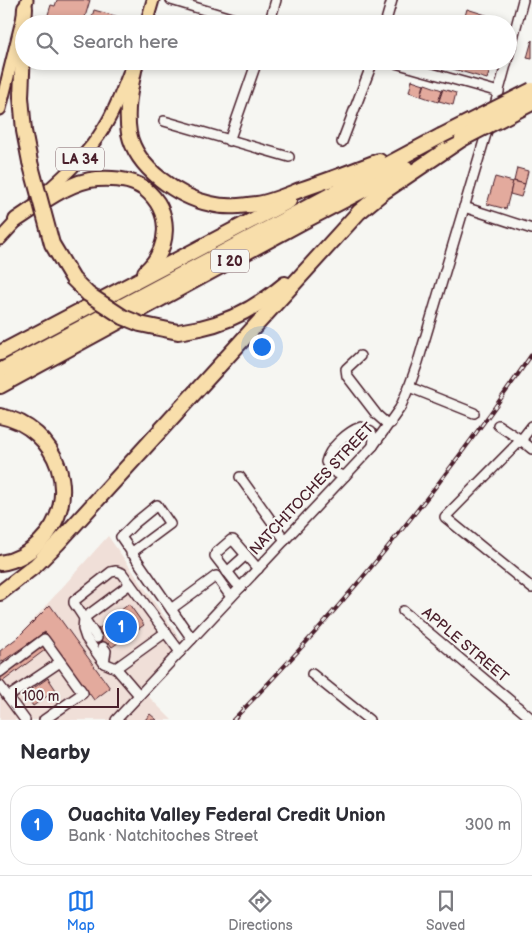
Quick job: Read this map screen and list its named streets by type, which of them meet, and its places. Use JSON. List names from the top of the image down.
{
  "streets": {
    "highway": ["I 20"],
    "main road": ["LA 34"],
    "street": ["NATCHITOCHES STREET", "APPLE STREET"]
  },
  "scale_bar": "100 m",
  "page": {
    "search": "Search here",
    "pins": "1",
    "scale": "100 m",
    "heading": "Nearby",
    "list": [
      {
        "mark": "1",
        "name": "Ouachita Valley Federal Credit Union",
        "note": "Bank · Natchitoches Street",
        "value": "300 m"
      }
    ],
    "nav": ["Map", "Directions", "Saved"]
  }
}
